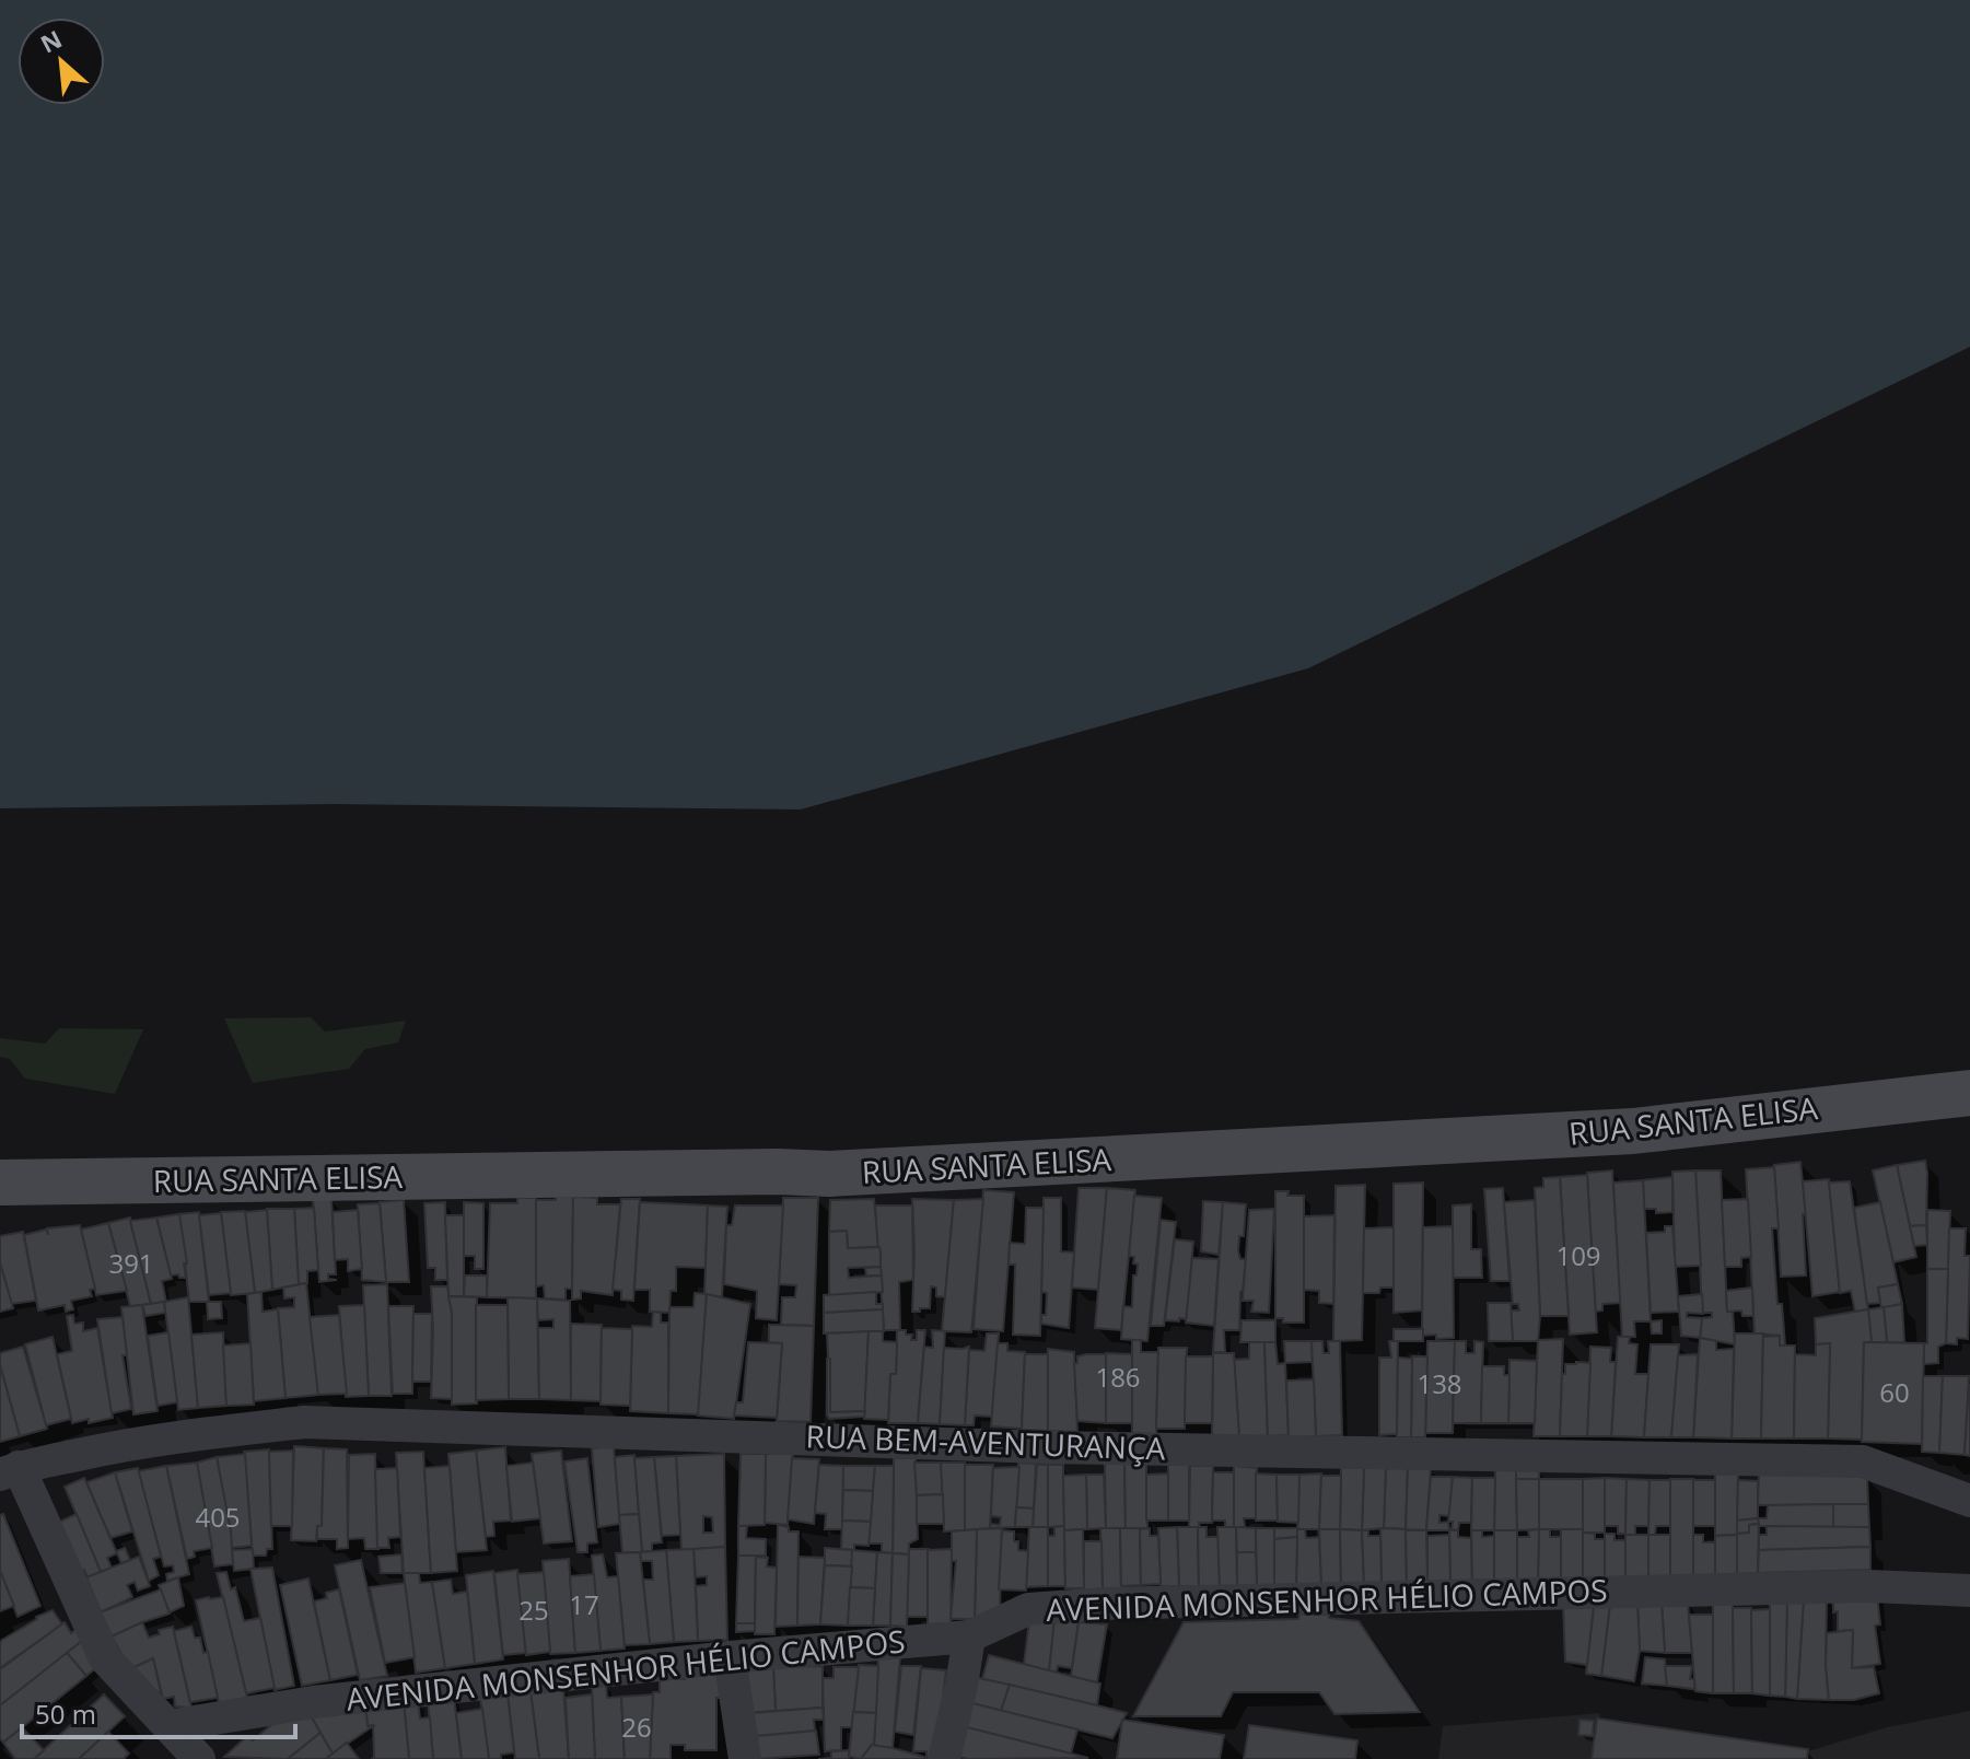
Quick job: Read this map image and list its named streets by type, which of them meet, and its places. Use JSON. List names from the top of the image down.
{
  "streets": {
    "main road": ["RUA SANTA ELISA"],
    "street": ["RUA BEM-AVENTURANÇA", "AVENIDA MONSENHOR HÉLIO CAMPOS"]
  },
  "house_numbers": [
    "109",
    "391",
    "186",
    "138",
    "60",
    "405",
    "17",
    "25",
    "26"
  ],
  "scale_bar": "50 m",
  "north": "top left"
}
